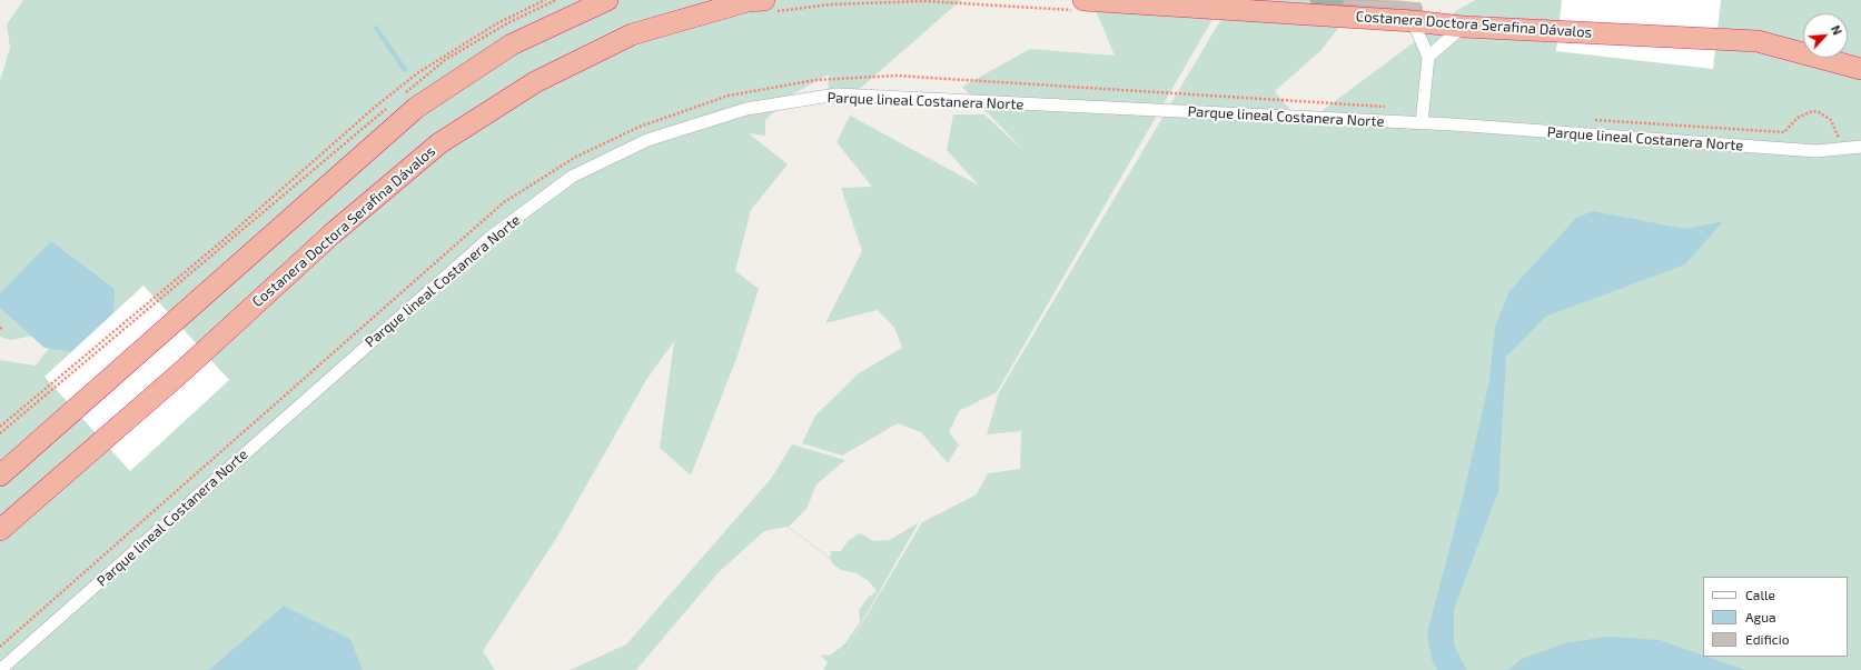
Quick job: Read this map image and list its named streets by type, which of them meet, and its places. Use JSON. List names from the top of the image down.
{
  "streets": {
    "highway": ["Costanera Doctora Serafina Dávalos"],
    "street": ["Parque lineal Costanera Norte"]
  },
  "legend": ["Calle", "Agua", "Edificio"],
  "north": "top right"
}
